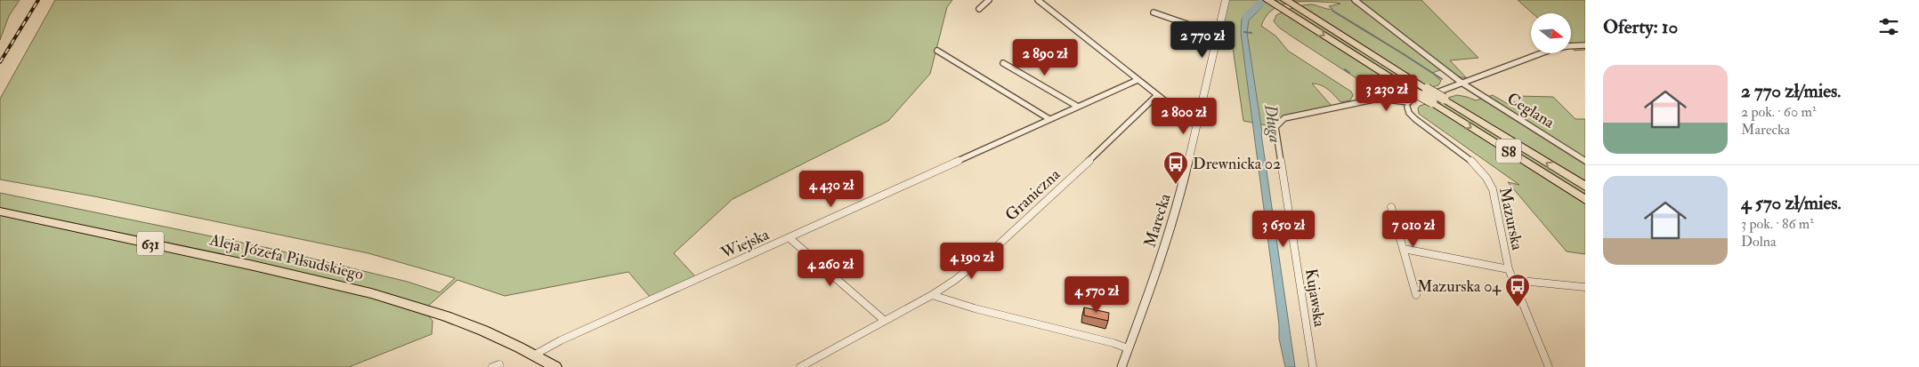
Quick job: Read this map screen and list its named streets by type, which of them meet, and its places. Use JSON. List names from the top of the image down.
{
  "streets": {
    "highway": ["S8"],
    "main road": ["631", "Aleja Józefa Piłsudskiego"],
    "street": [
      "Ceglana",
      "Graniczna",
      "Mazurska",
      "Marecka",
      "Wiejska",
      "Kujawska"
    ]
  },
  "crossings": [
    ["Mazurska", "Kujawska"],
    ["Wiejska", "Aleja Józefa Piłsudskiego"]
  ],
  "water": ["Długa"],
  "places": {
    "bus stop": ["Drewnicka 02", "Mazurska 04"]
  },
  "north": "right",
  "page": {
    "heading": "Oferty: 10",
    "price": [
      "2 770 zł",
      "2 890 zł",
      "3 230 zł",
      "2 800 zł",
      "4 430 zł",
      "3 650 zł",
      "7 010 zł",
      "4 190 zł",
      "4 260 zł",
      "4 570 zł"
    ],
    "list": [
      {
        "name": "2 770 zł/mies.",
        "note": "2 pok. · 60 m² · Marecka"
      },
      {
        "name": "4 570 zł/mies.",
        "note": "3 pok. · 86 m² · Dolna"
      }
    ]
  }
}
